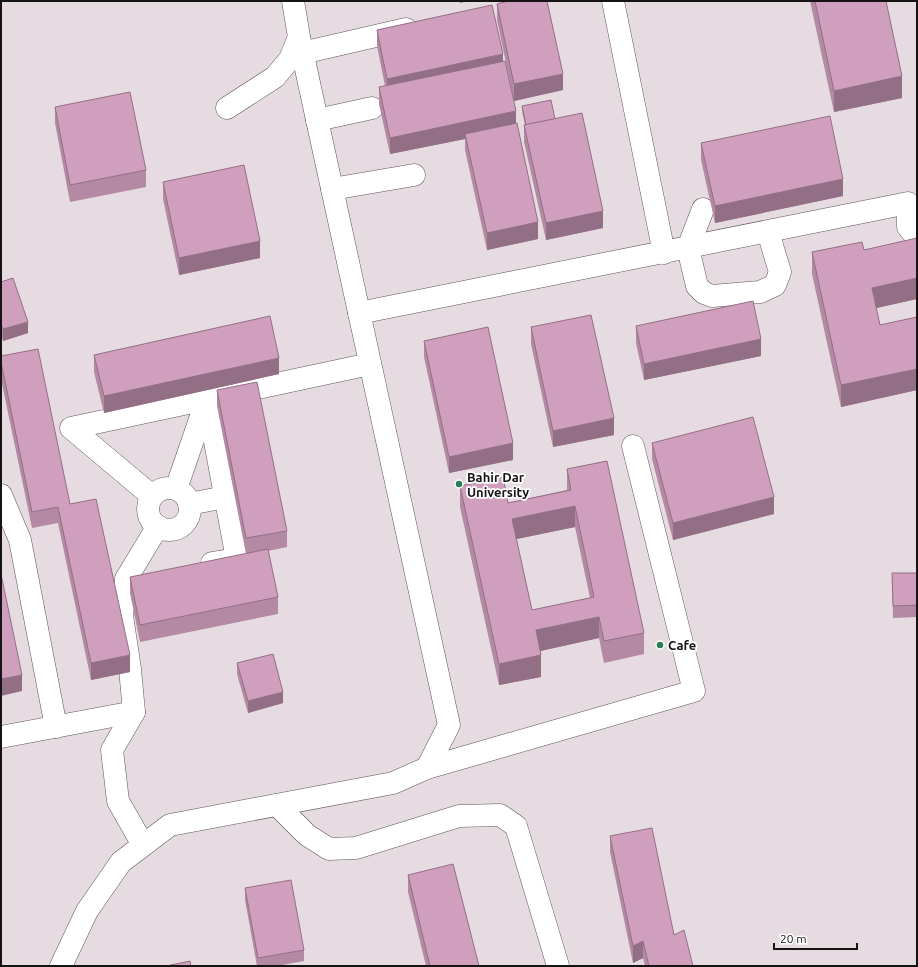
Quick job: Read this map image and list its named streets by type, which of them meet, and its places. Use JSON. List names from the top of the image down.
{
  "places": ["Bahir Dar University", "Cafe"],
  "scale_bar": "20 m"
}
